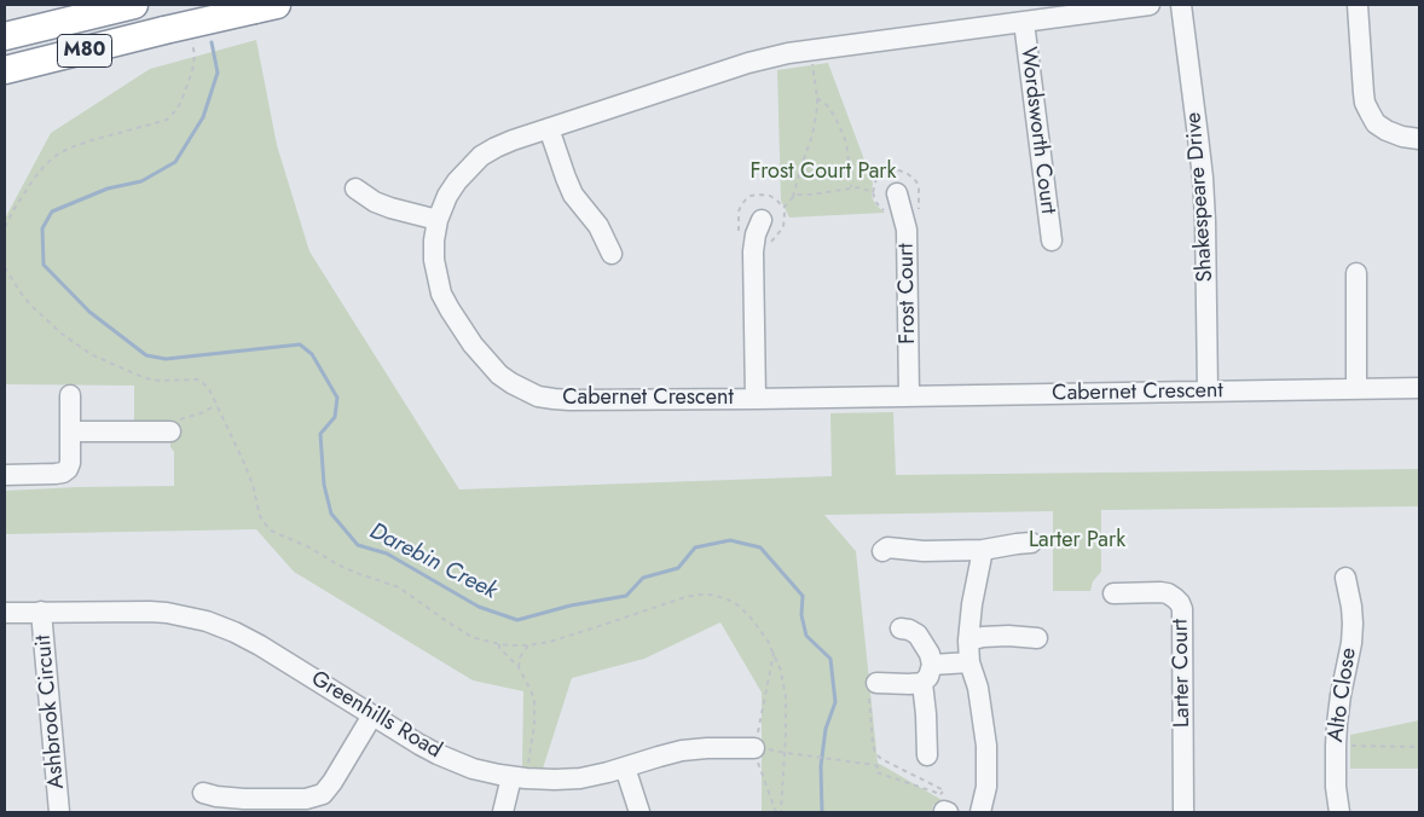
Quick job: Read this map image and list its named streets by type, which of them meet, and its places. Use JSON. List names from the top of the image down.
{
  "streets": {
    "highway": ["M80"],
    "street": [
      "Wordsworth Court",
      "Shakespeare Drive",
      "Frost Court",
      "Cabernet Crescent",
      "Larter Court",
      "Alto Close",
      "Ashbrook Circuit",
      "Greenhills Road"
    ]
  },
  "crossings": [
    ["Wordsworth Court", "Cabernet Crescent"],
    ["Shakespeare Drive", "Cabernet Crescent"],
    ["Frost Court", "Cabernet Crescent"],
    ["Ashbrook Circuit", "Greenhills Road"]
  ],
  "water": ["Darebin Creek"],
  "parks": ["Frost Court Park", "Larter Park"]
}
